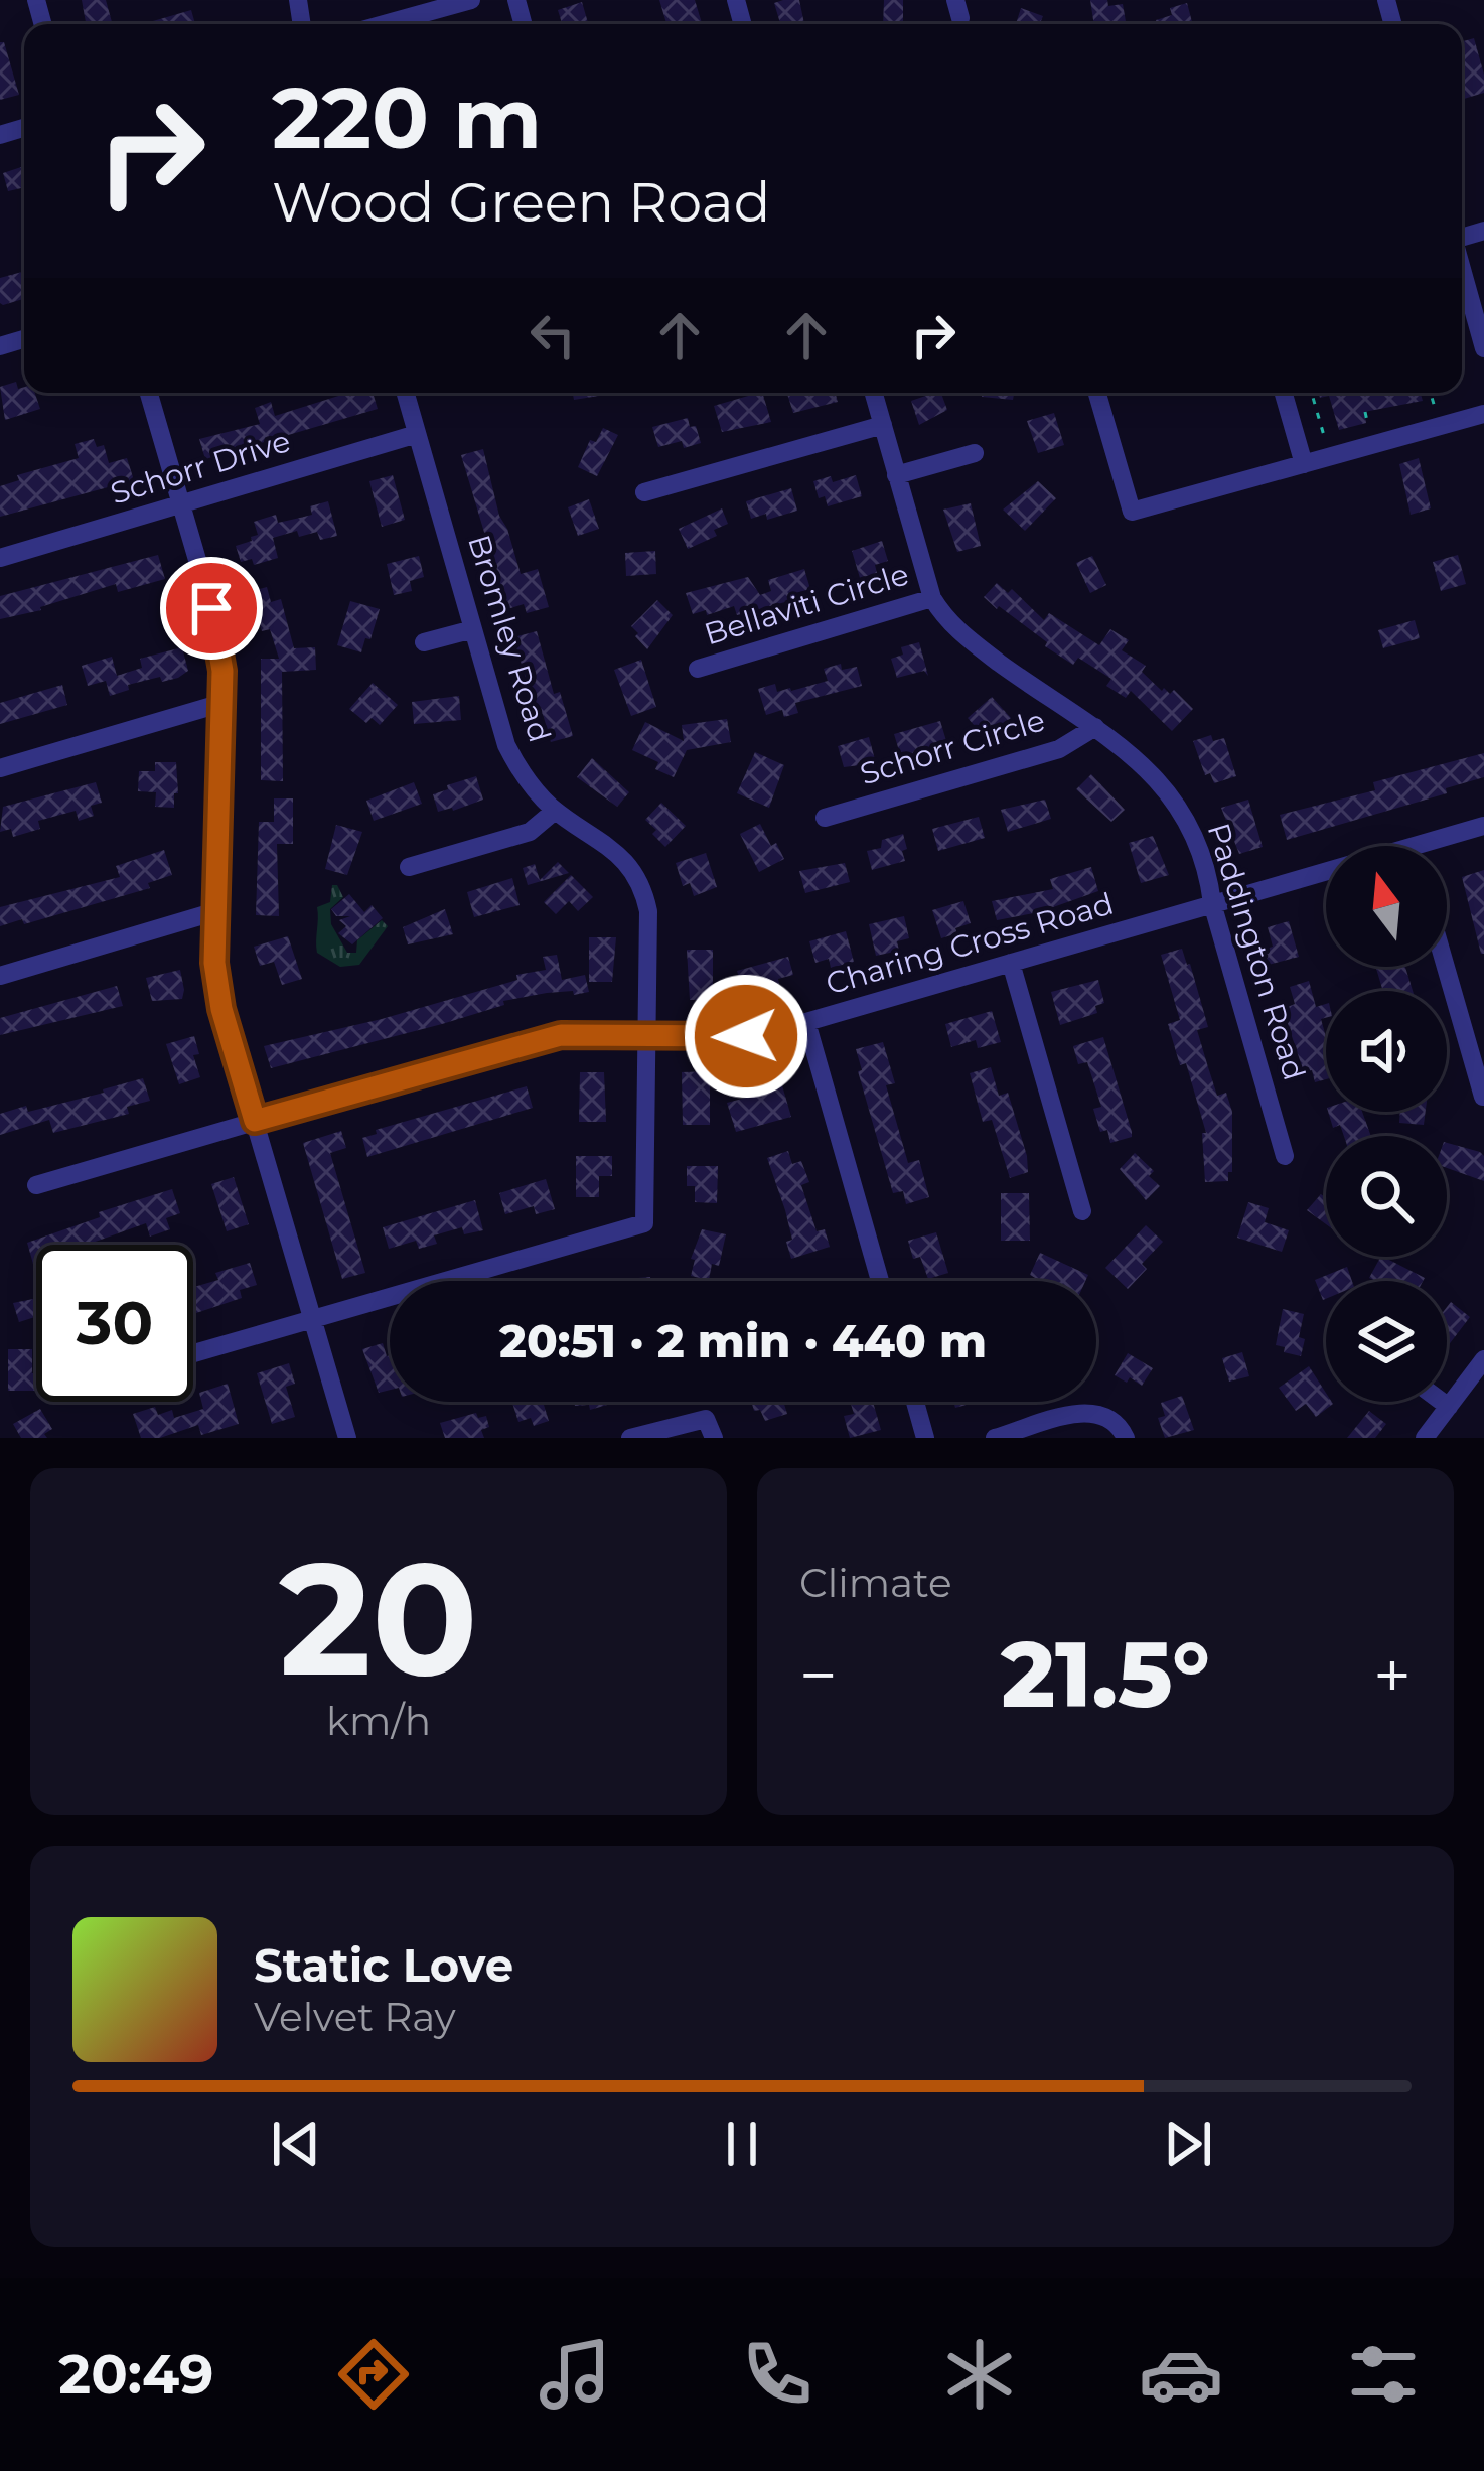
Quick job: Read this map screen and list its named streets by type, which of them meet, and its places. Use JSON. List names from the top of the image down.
{
  "streets": {
    "street": [
      "Schorr Drive",
      "Bellaviti Circle",
      "Bromley Road",
      "Schorr Circle",
      "Charing Cross Road",
      "Paddington Road"
    ]
  },
  "crossings": [
    ["Schorr Drive", "Bromley Road"],
    ["Bellaviti Circle", "Paddington Road"],
    ["Bromley Road", "Charing Cross Road"],
    ["Schorr Circle", "Paddington Road"],
    ["Charing Cross Road", "Paddington Road"]
  ],
  "north": "top",
  "page": {
    "turn": ["220 m", "Wood Green Road"],
    "limit": "30",
    "trip": "20:51 · 2 min · 440 m",
    "tile": [
      ["20", "km/h"],
      "Climate"
    ],
    "heat": ["−", "21.5°", "+"],
    "song": ["Static Love", "Velvet Ray"],
    "tabs": "20:49"
  }
}
